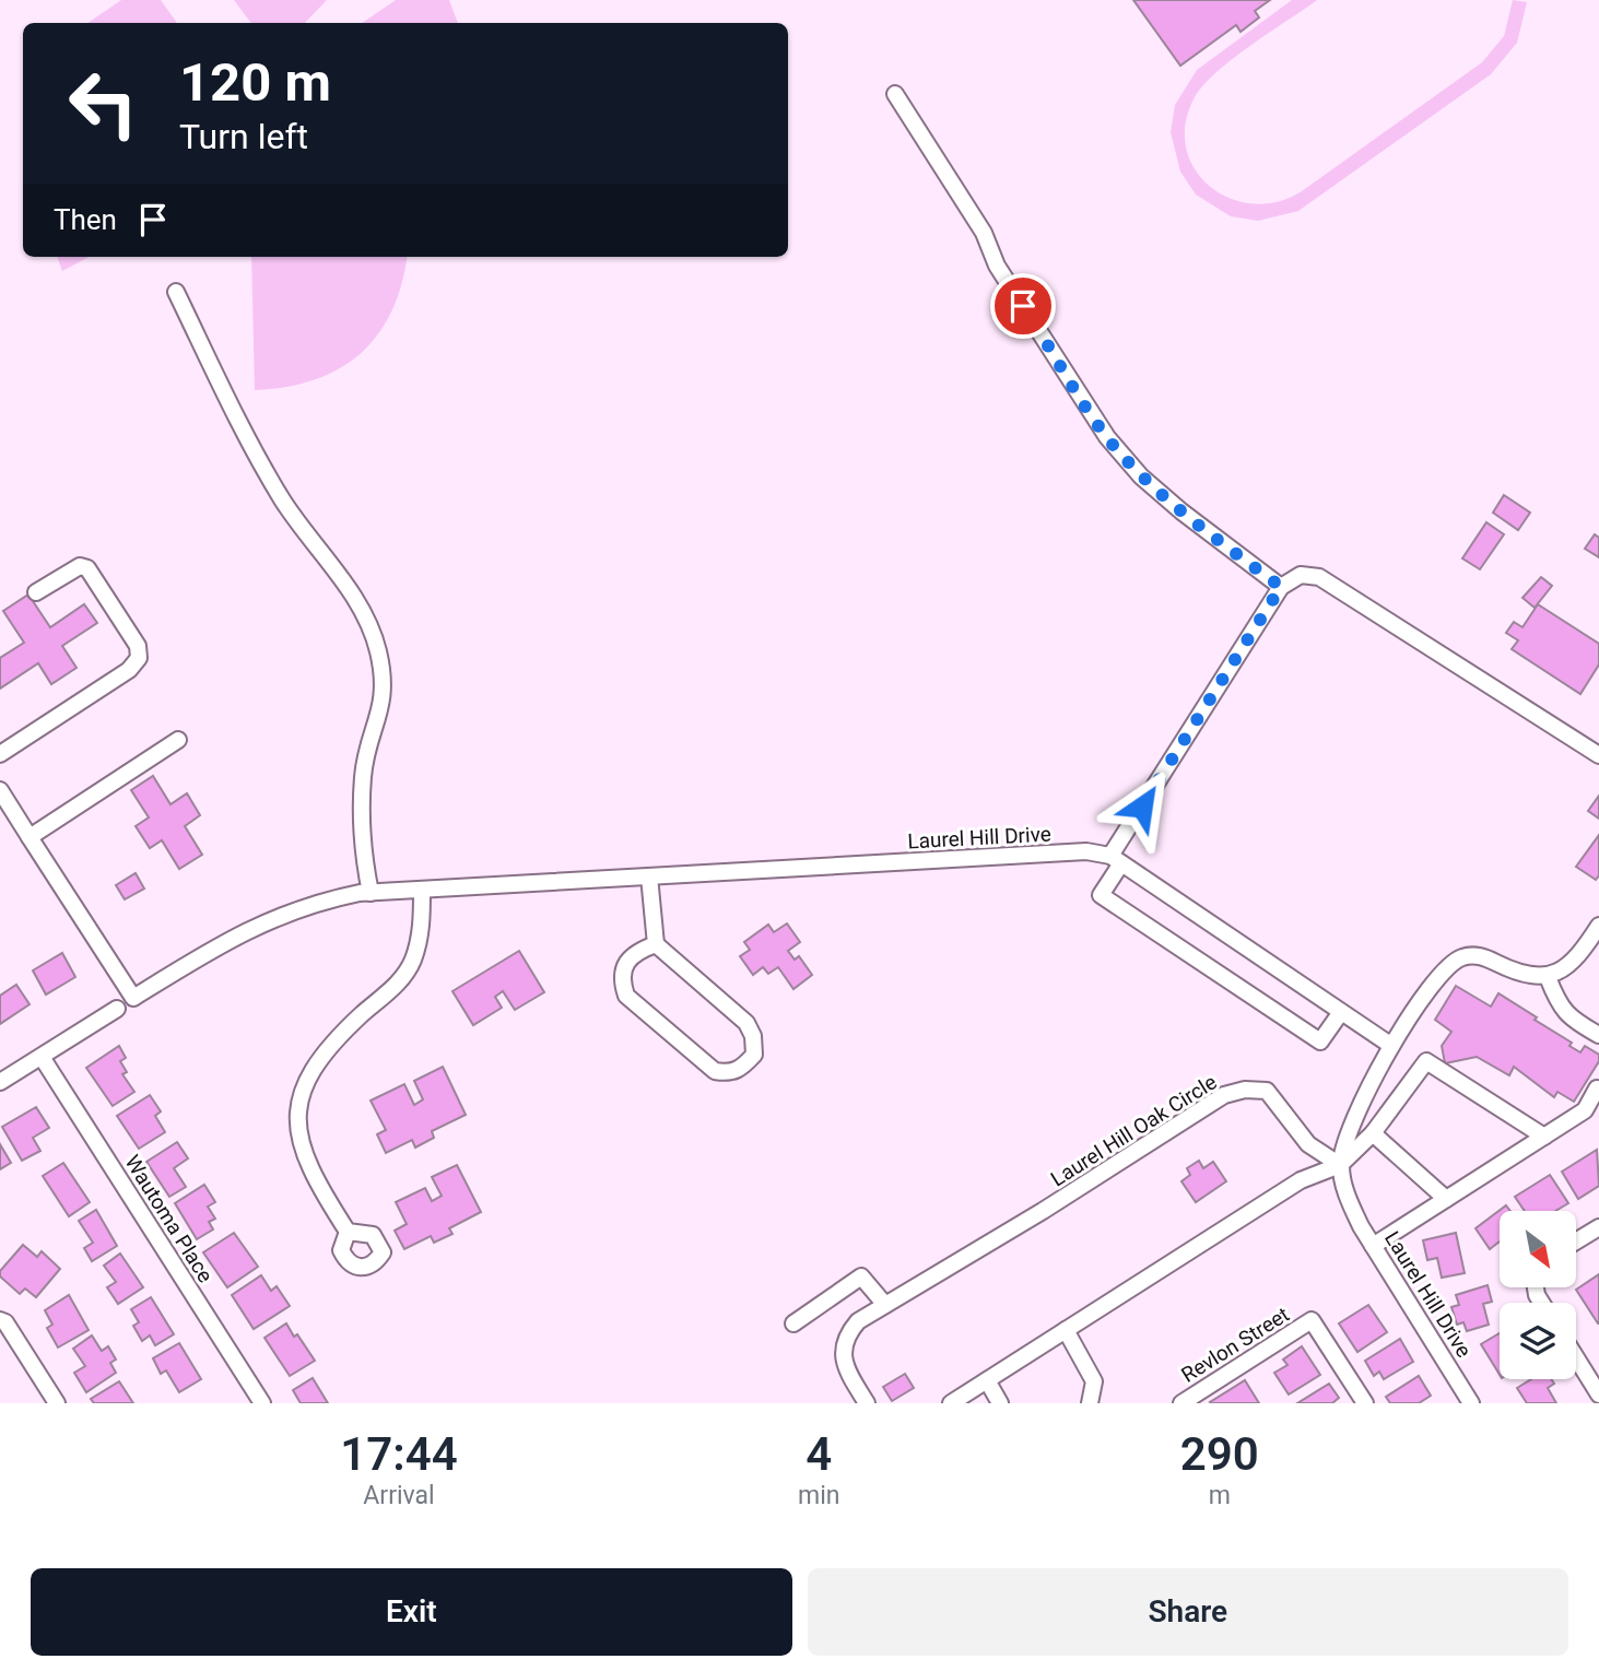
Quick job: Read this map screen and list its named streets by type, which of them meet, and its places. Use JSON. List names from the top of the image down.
{
  "streets": {
    "street": [
      "Laurel Hill Drive",
      "Laurel Hill Oak Circle",
      "Wautoma Place",
      "Revlon Street"
    ]
  },
  "crossings": [
    ["Laurel Hill Drive", "Laurel Hill Oak Circle"]
  ],
  "north": "bottom right",
  "page": {
    "turn": ["120 m", "Turn left"],
    "then": "Then",
    "eta": [
      "17:44",
      "Arrival",
      "4",
      "min",
      "290",
      "m"
    ],
    "buttons": ["Exit", "Share"]
  }
}
